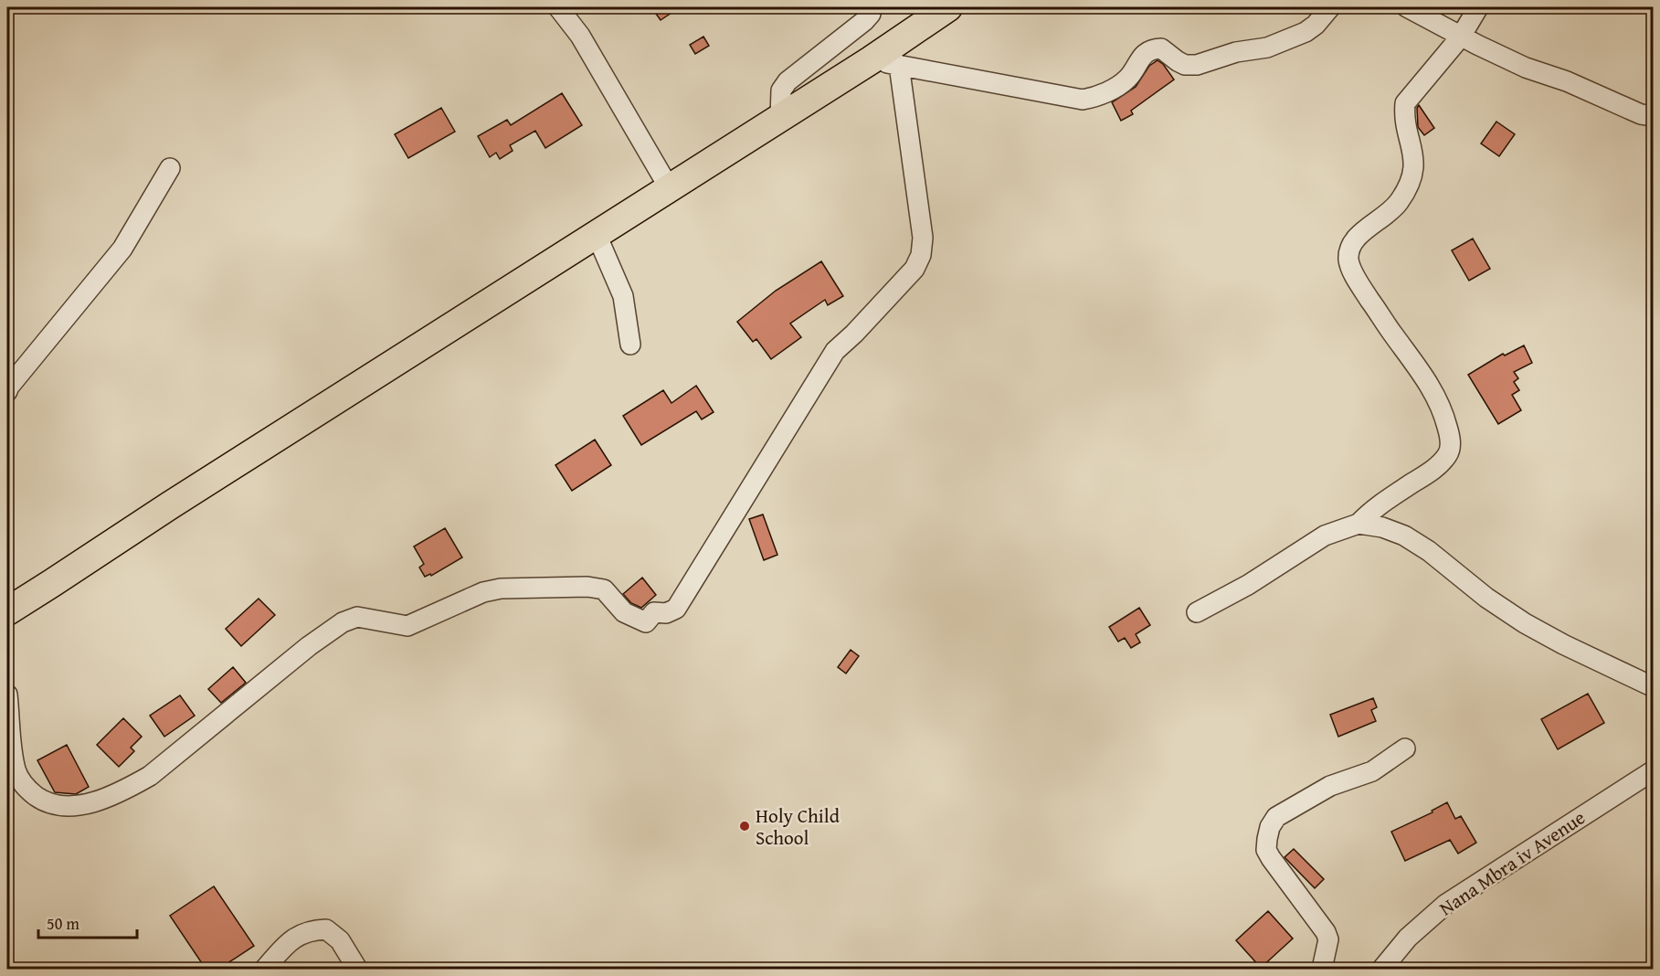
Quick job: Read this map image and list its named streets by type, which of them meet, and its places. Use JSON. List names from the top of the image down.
{
  "streets": {
    "street": ["Nana Mbra ⅳ Avenue"]
  },
  "places": ["Holy Child School"],
  "scale_bar": "50 m"
}
